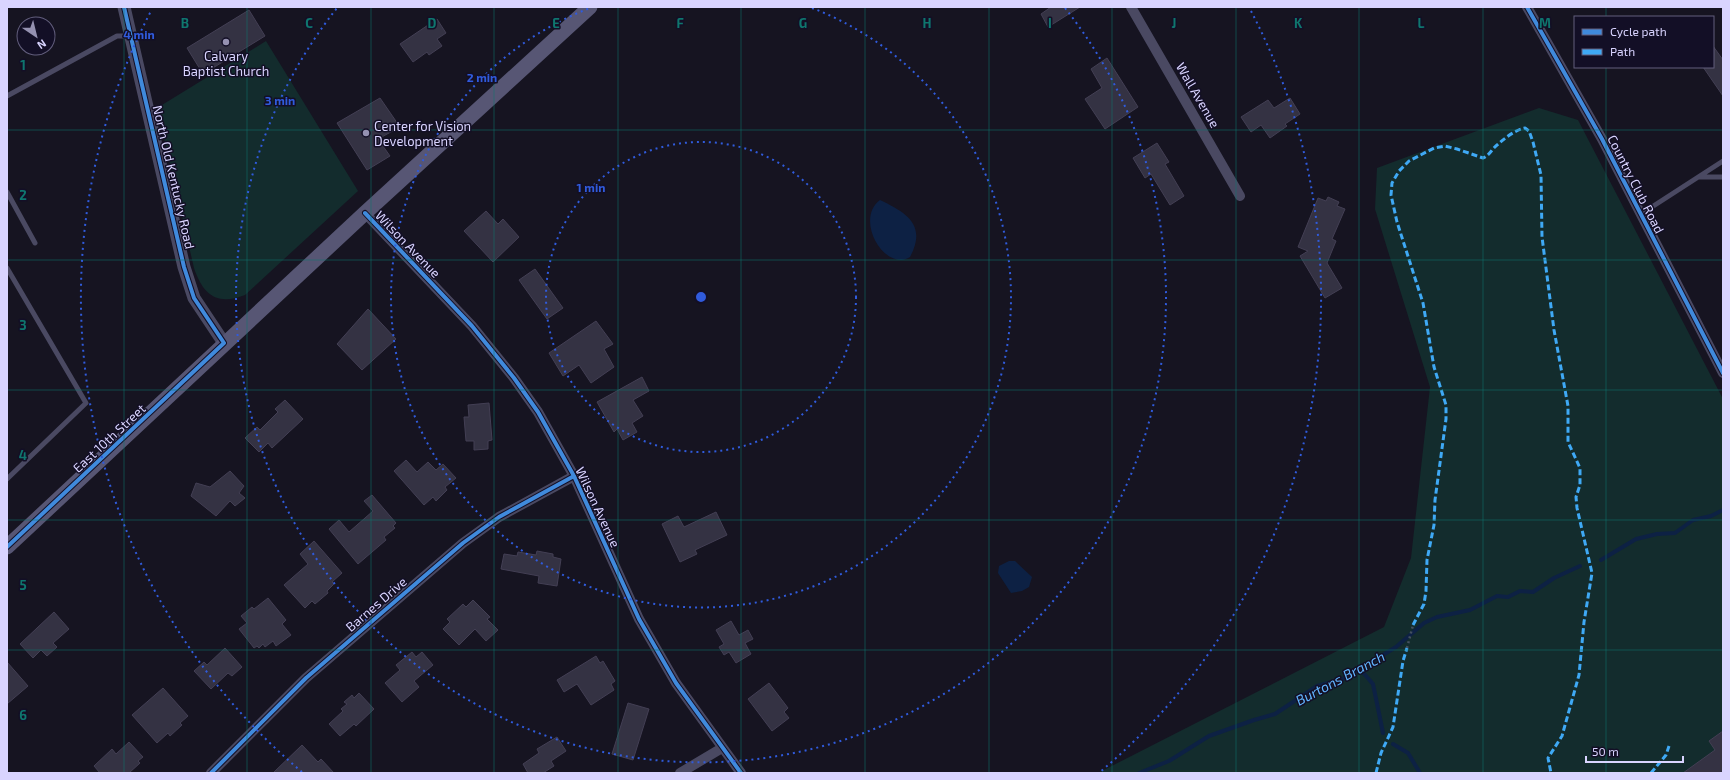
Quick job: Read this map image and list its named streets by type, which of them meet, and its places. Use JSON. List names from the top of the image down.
{
  "streets": {
    "main road": ["East 10th Street"],
    "street": [
      "Wall Avenue",
      "North Old Kentucky Road",
      "Country Club Road",
      "Wilson Avenue",
      "Barnes Drive"
    ]
  },
  "crossings": [
    ["North Old Kentucky Road", "East 10th Street"],
    ["Wilson Avenue", "East 10th Street"],
    ["Wilson Avenue", "Barnes Drive"]
  ],
  "water": ["Burtons Branch"],
  "places": ["Calvary Baptist Church", "Center for Vision Development"],
  "legend": ["Cycle path", "Path"],
  "scale_bar": "50 m",
  "north": "bottom right",
  "grid": {
    "columns": [
      "B",
      "C",
      "D",
      "E",
      "F",
      "G",
      "H",
      "I",
      "J",
      "K",
      "L",
      "M"
    ],
    "rows": [
      "1",
      "2",
      "3",
      "4",
      "5",
      "6"
    ]
  },
  "rings": [
    "4 min",
    "2 min",
    "3 min",
    "1 min"
  ]
}
